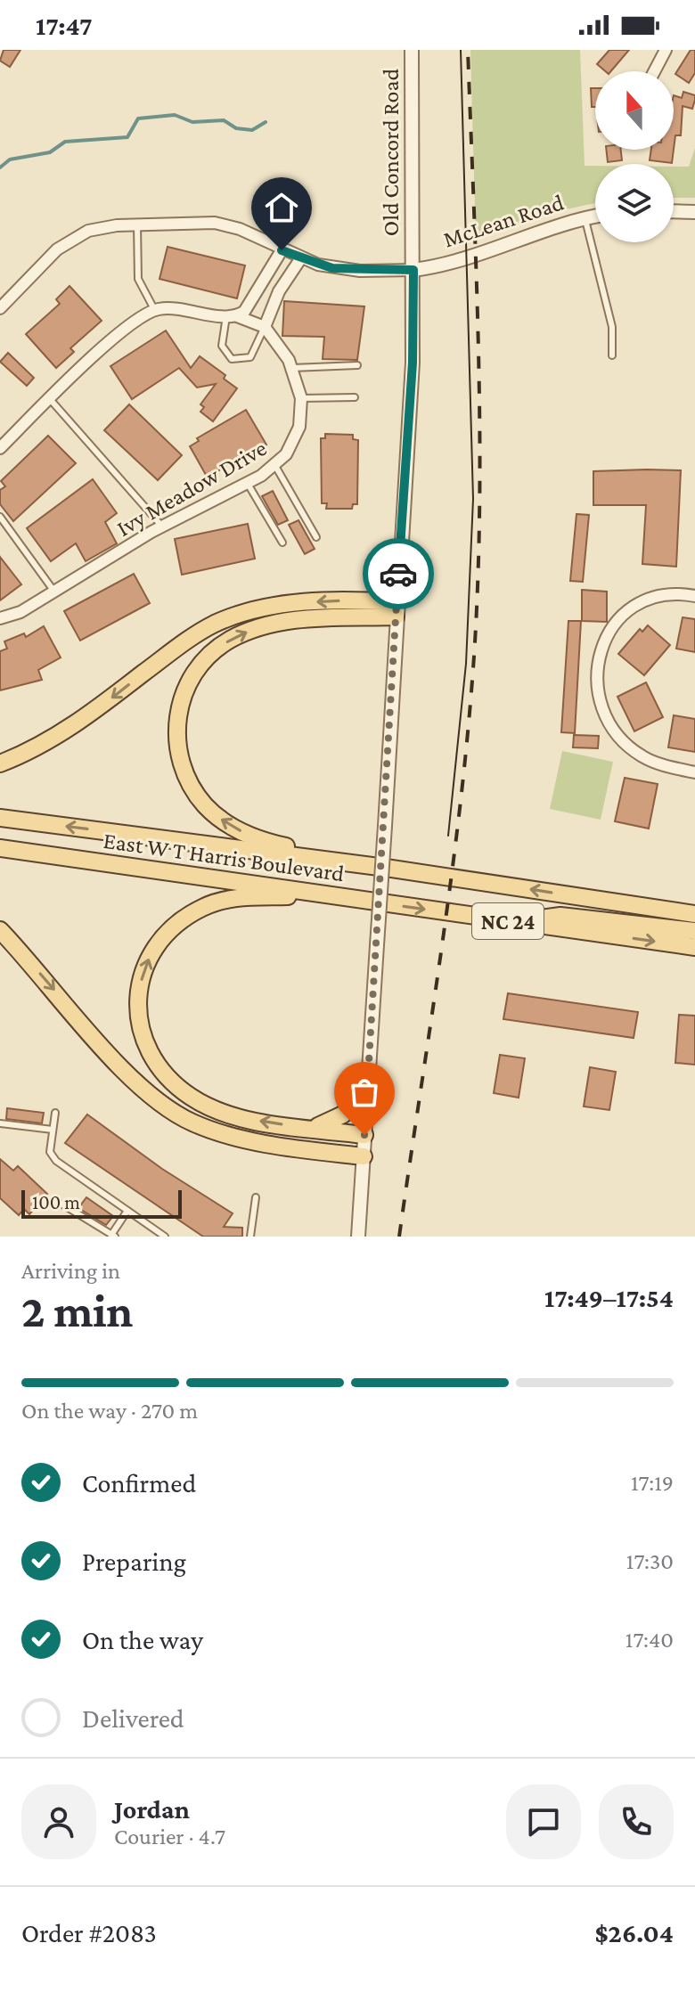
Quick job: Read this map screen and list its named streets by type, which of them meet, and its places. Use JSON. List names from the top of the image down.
{
  "streets": {
    "main road": ["East W T Harris Boulevard", "NC 24"],
    "street": ["Old Concord Road", "McLean Road", "Ivy Meadow Drive"]
  },
  "crossings": [
    ["Old Concord Road", "McLean Road"]
  ],
  "scale_bar": "100 m",
  "north": "top",
  "page": {
    "status": "17:47",
    "scale": "100 m",
    "heading": ["2 min", "Arriving in", "17:49–17:54"],
    "panel": [
      "Jordan",
      "Courier · 4.7",
      "Order #2083",
      "$26.04"
    ],
    "bar": "On the way · 270 m",
    "list": [
      ["Confirmed", "17:19"],
      ["Preparing", "17:30"],
      ["On the way", "17:40"],
      "Delivered"
    ]
  }
}
